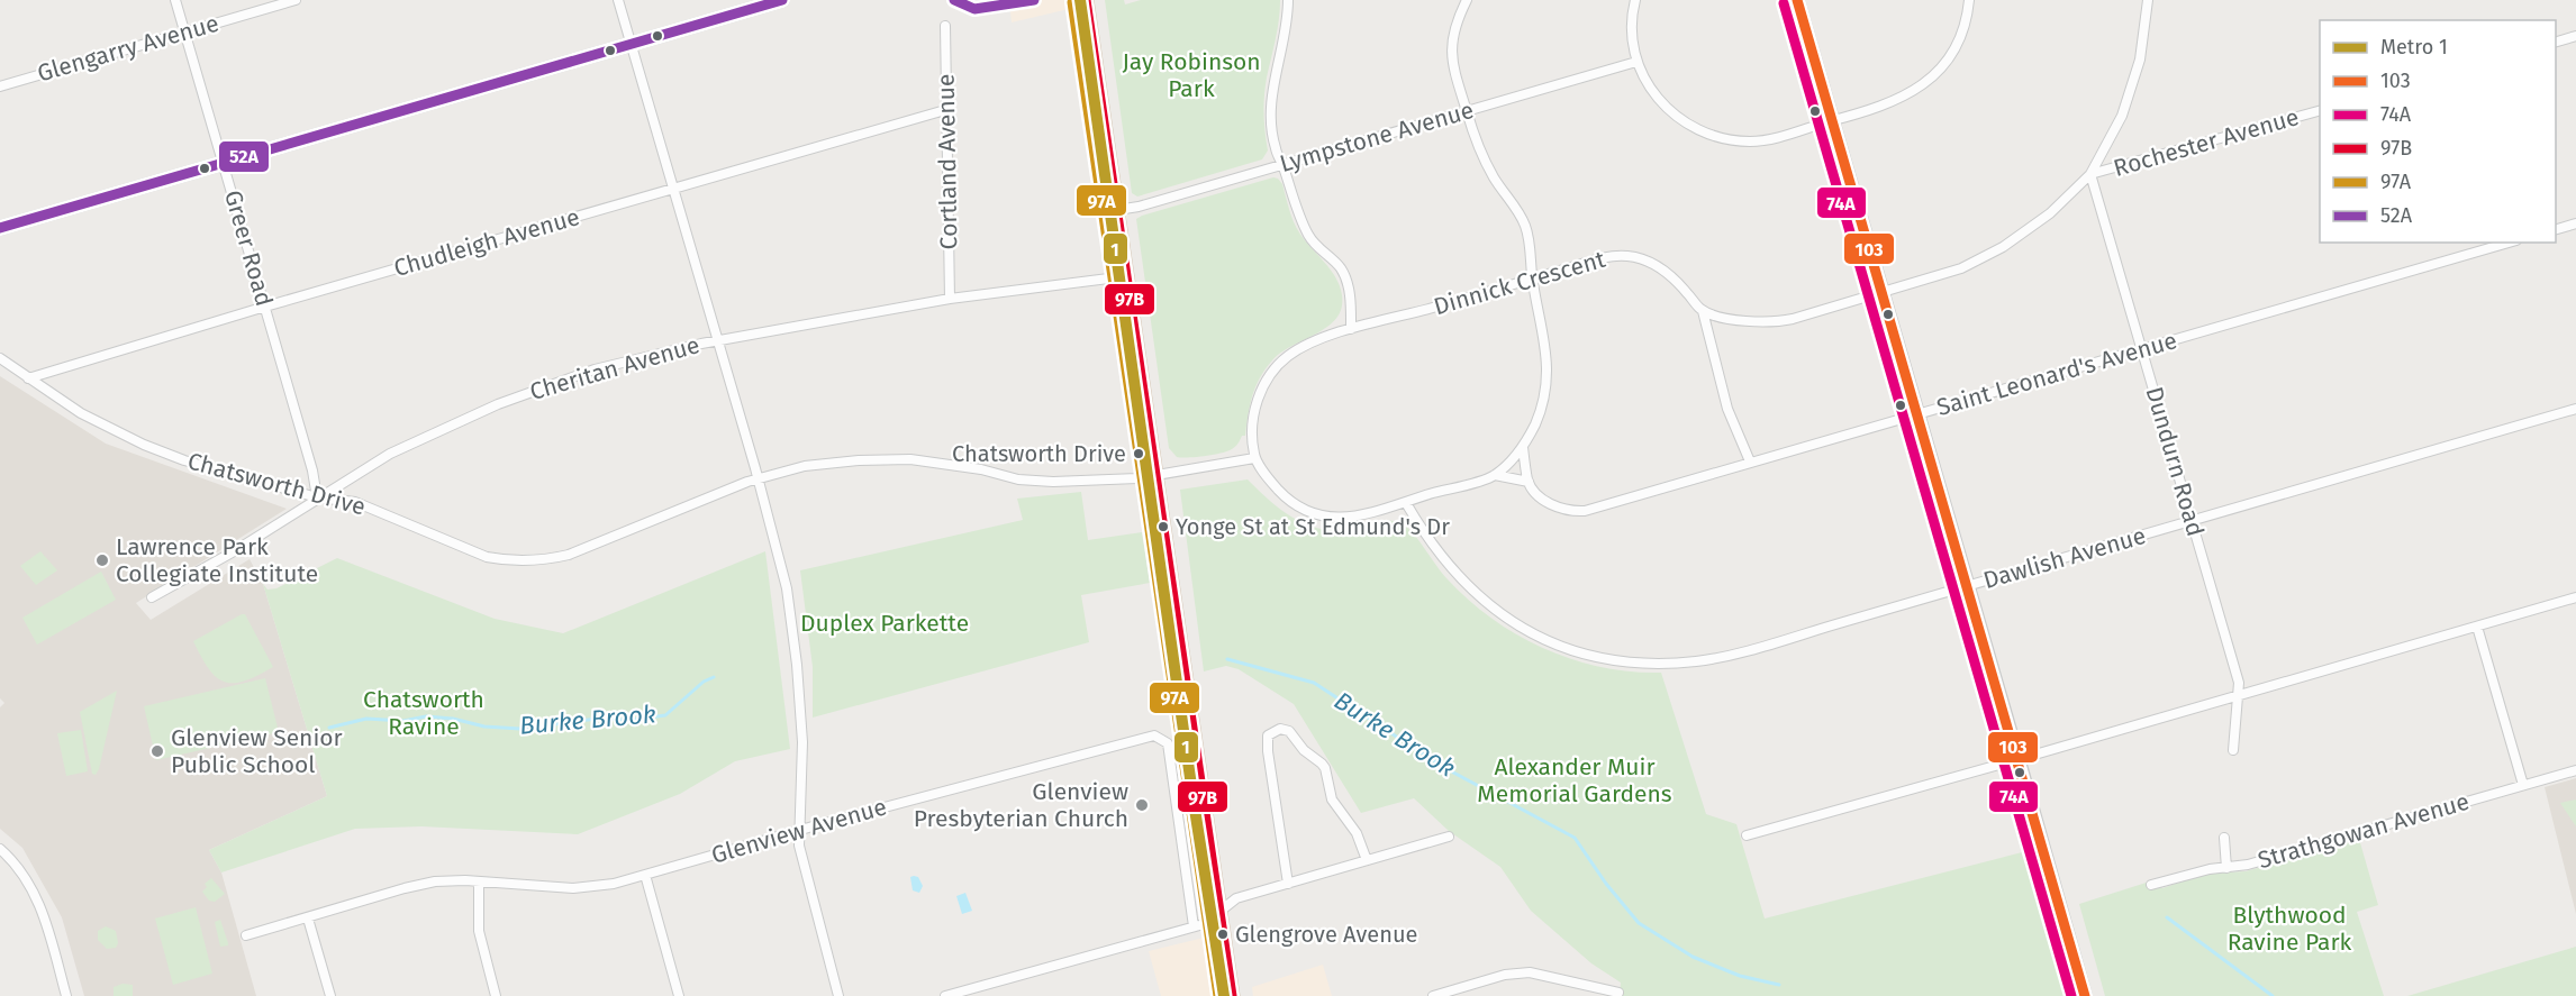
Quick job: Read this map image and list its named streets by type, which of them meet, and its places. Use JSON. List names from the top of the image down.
{
  "streets": {
    "street": [
      "Glengarry Avenue",
      "Lympstone Avenue",
      "Rochester Avenue",
      "Cortland Avenue",
      "Chudleigh Avenue",
      "Greer Road",
      "Dinnick Crescent",
      "Cheritan Avenue",
      "Saint Leonard's Avenue",
      "Dundurn Road",
      "Chatsworth Drive",
      "Dawlish Avenue",
      "Glenview Avenue",
      "Strathgowan Avenue"
    ]
  },
  "crossings": [
    ["Glengarry Avenue", "Greer Road"],
    ["Rochester Avenue", "Dundurn Road"],
    ["Cortland Avenue", "Chudleigh Avenue"],
    ["Cortland Avenue", "Cheritan Avenue"],
    ["Chudleigh Avenue", "Greer Road"],
    ["Chudleigh Avenue", "Chatsworth Drive"],
    ["Greer Road", "Cheritan Avenue"],
    ["Greer Road", "Chatsworth Drive"],
    ["Dinnick Crescent", "Chatsworth Drive"],
    ["Cheritan Avenue", "Chatsworth Drive"],
    ["Saint Leonard's Avenue", "Dundurn Road"],
    ["Dundurn Road", "Dawlish Avenue"]
  ],
  "water": ["Burke Brook"],
  "parks": [
    "Jay Robinson Park",
    "Duplex Parkette",
    "Chatsworth Ravine",
    "Alexander Muir Memorial Gardens",
    "Blythwood Ravine Park"
  ],
  "places": [
    "Chatsworth Drive",
    "Yonge St at St Edmund's Dr",
    "Lawrence Park Collegiate Institute",
    "Glenview Senior Public School",
    "Glenview Presbyterian Church",
    "Glengrove Avenue"
  ],
  "lines": [
    "metro line 1",
    "transit line 103",
    "transit line 97B",
    "transit line 52A",
    "transit line 97A",
    "transit line 74A"
  ],
  "legend": [
    "Metro 1",
    "103",
    "74A",
    "97B",
    "97A",
    "52A"
  ]
}
